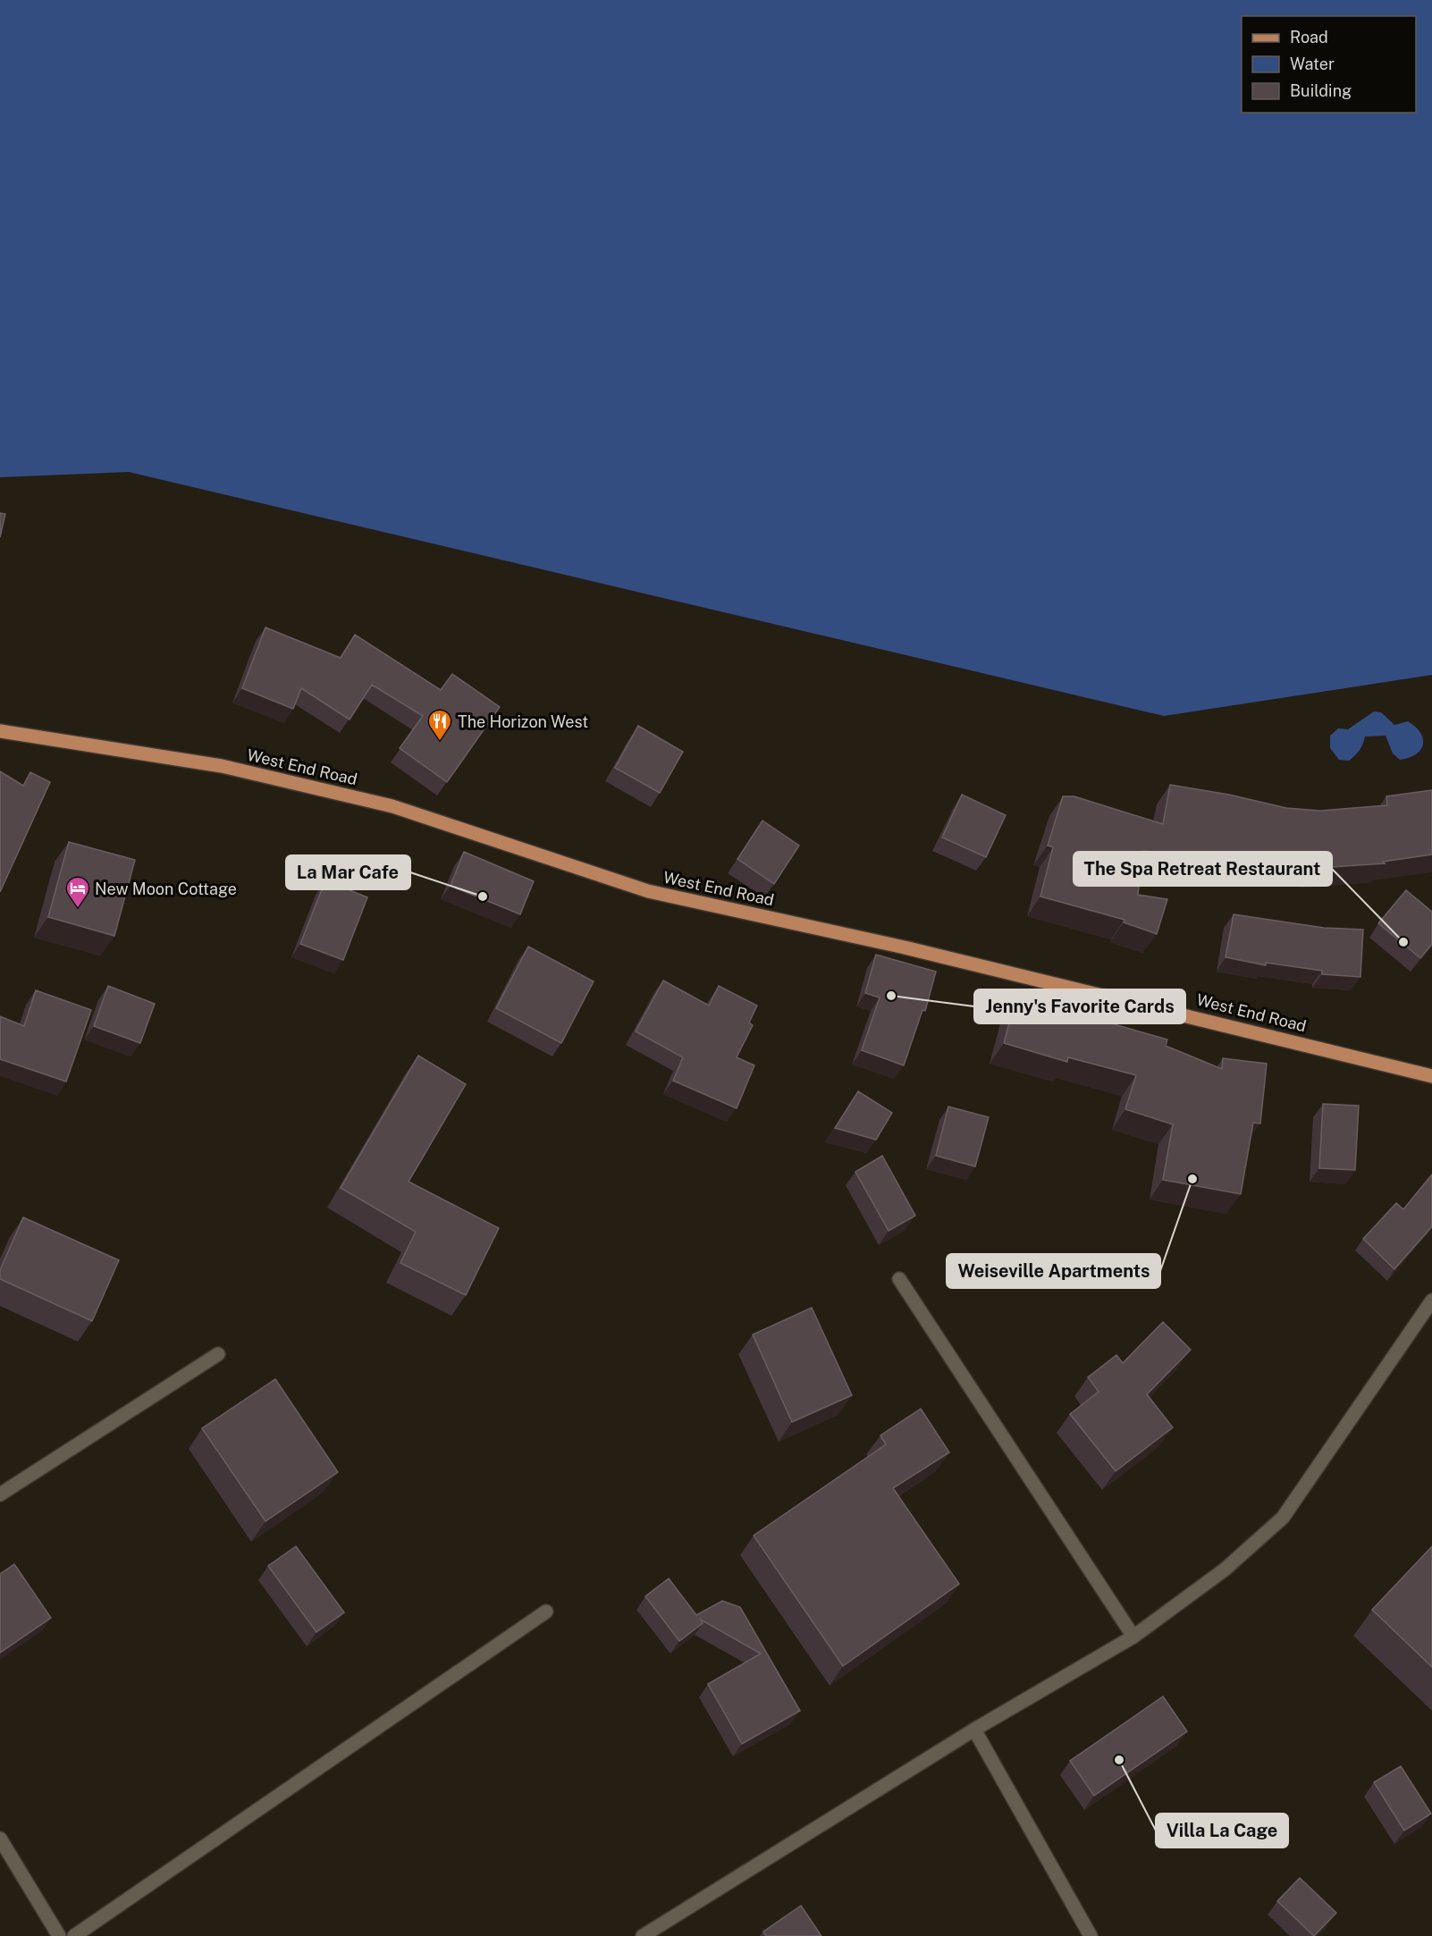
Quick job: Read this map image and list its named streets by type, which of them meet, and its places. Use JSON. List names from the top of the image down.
{
  "streets": {
    "main road": ["West End Road"]
  },
  "places": {
    "restaurant": ["The Horizon West"],
    "other": [
      "La Mar Cafe",
      "The Spa Retreat Restaurant",
      "Jenny's Favorite Cards",
      "Weiseville Apartments",
      "Villa La Cage"
    ],
    "hotel": ["New Moon Cottage"]
  },
  "legend": ["Road", "Water", "Building"]
}
